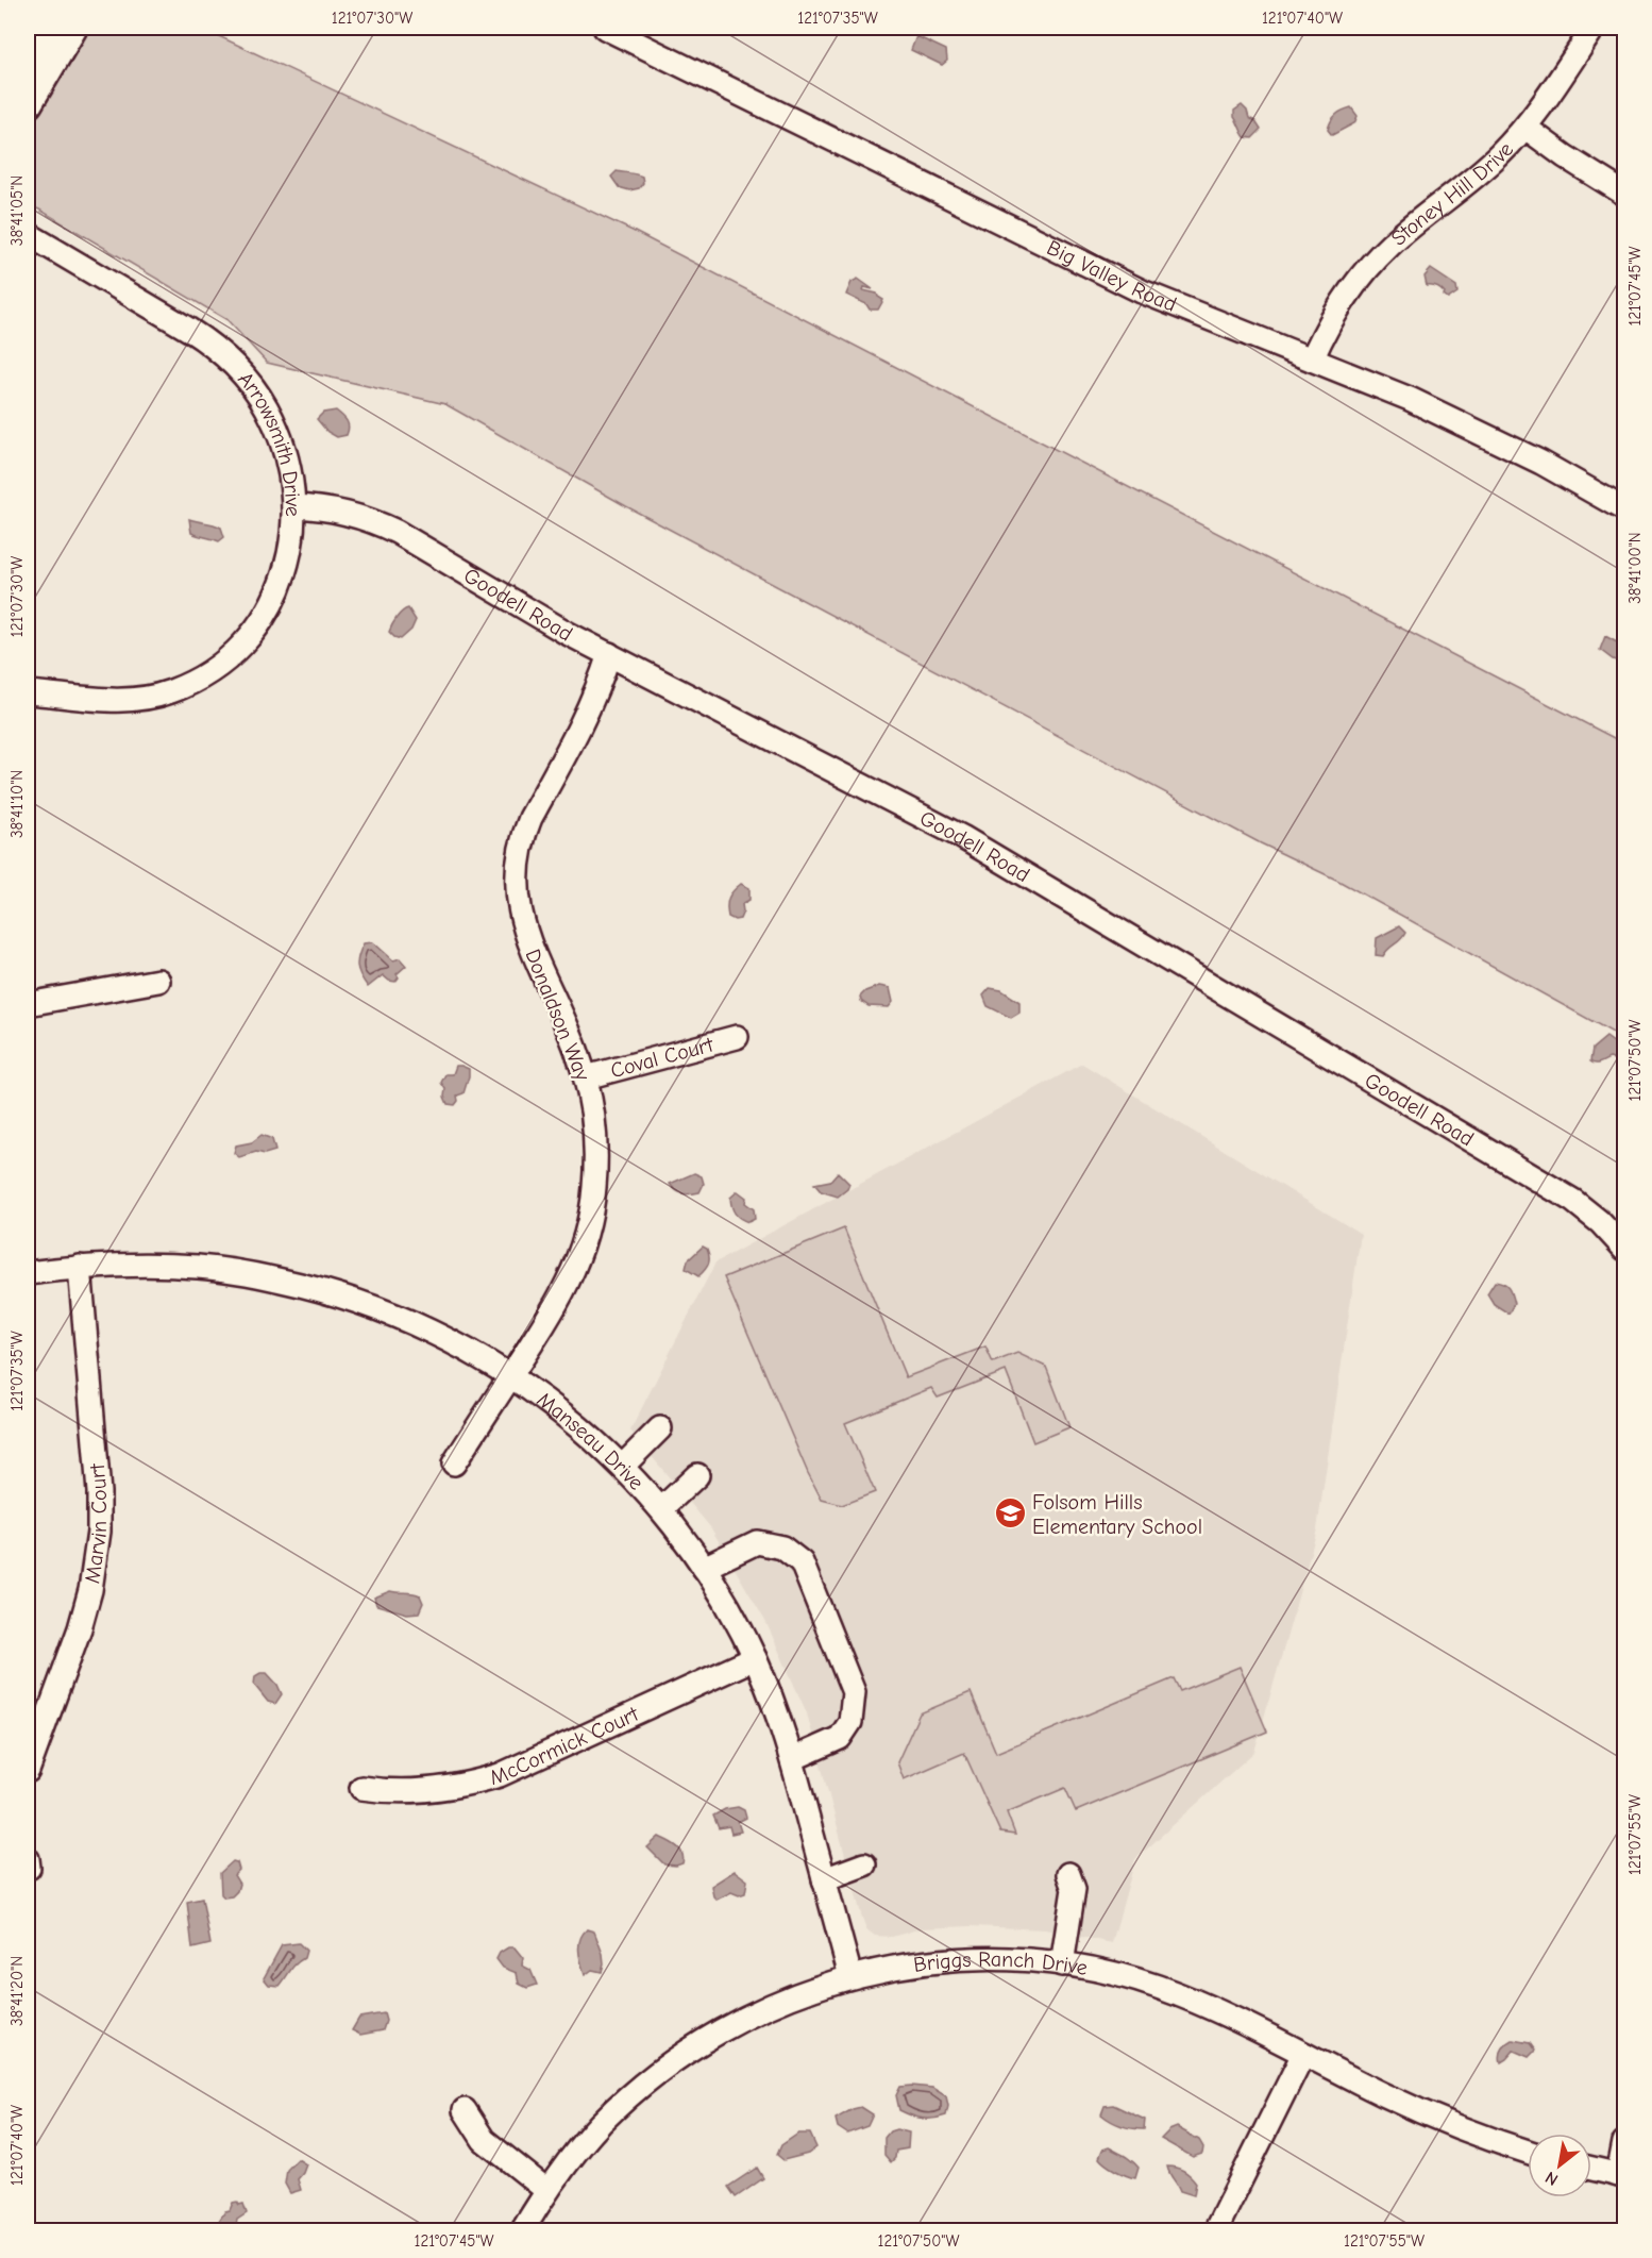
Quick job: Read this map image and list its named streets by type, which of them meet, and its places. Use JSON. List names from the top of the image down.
{
  "streets": {
    "street": [
      "Stoney Hill Drive",
      "Big Valley Road",
      "Arrowsmith Drive",
      "Goodell Road",
      "Donaldson Way",
      "Coval Court",
      "Manseau Drive",
      "Marvin Court",
      "McCormick Court",
      "Briggs Ranch Drive"
    ]
  },
  "crossings": [
    ["Stoney Hill Drive", "Big Valley Road"],
    ["Arrowsmith Drive", "Goodell Road"],
    ["Goodell Road", "Donaldson Way"],
    ["Donaldson Way", "Coval Court"],
    ["Donaldson Way", "Manseau Drive"],
    ["Manseau Drive", "Marvin Court"],
    ["Manseau Drive", "McCormick Court"],
    ["Manseau Drive", "Briggs Ranch Drive"]
  ],
  "places": {
    "school or university": ["Folsom Hills Elementary School"]
  },
  "north": "bottom left",
  "coordinates": [
    "121°07'30\"W",
    "121°07'35\"W",
    "121°07'40\"W",
    "38°41'05\"N",
    "121°07'45\"W",
    "38°41'00\"N",
    "38°41'10\"N",
    "121°07'50\"W",
    "121°07'55\"W",
    "38°41'20\"N"
  ]
}
